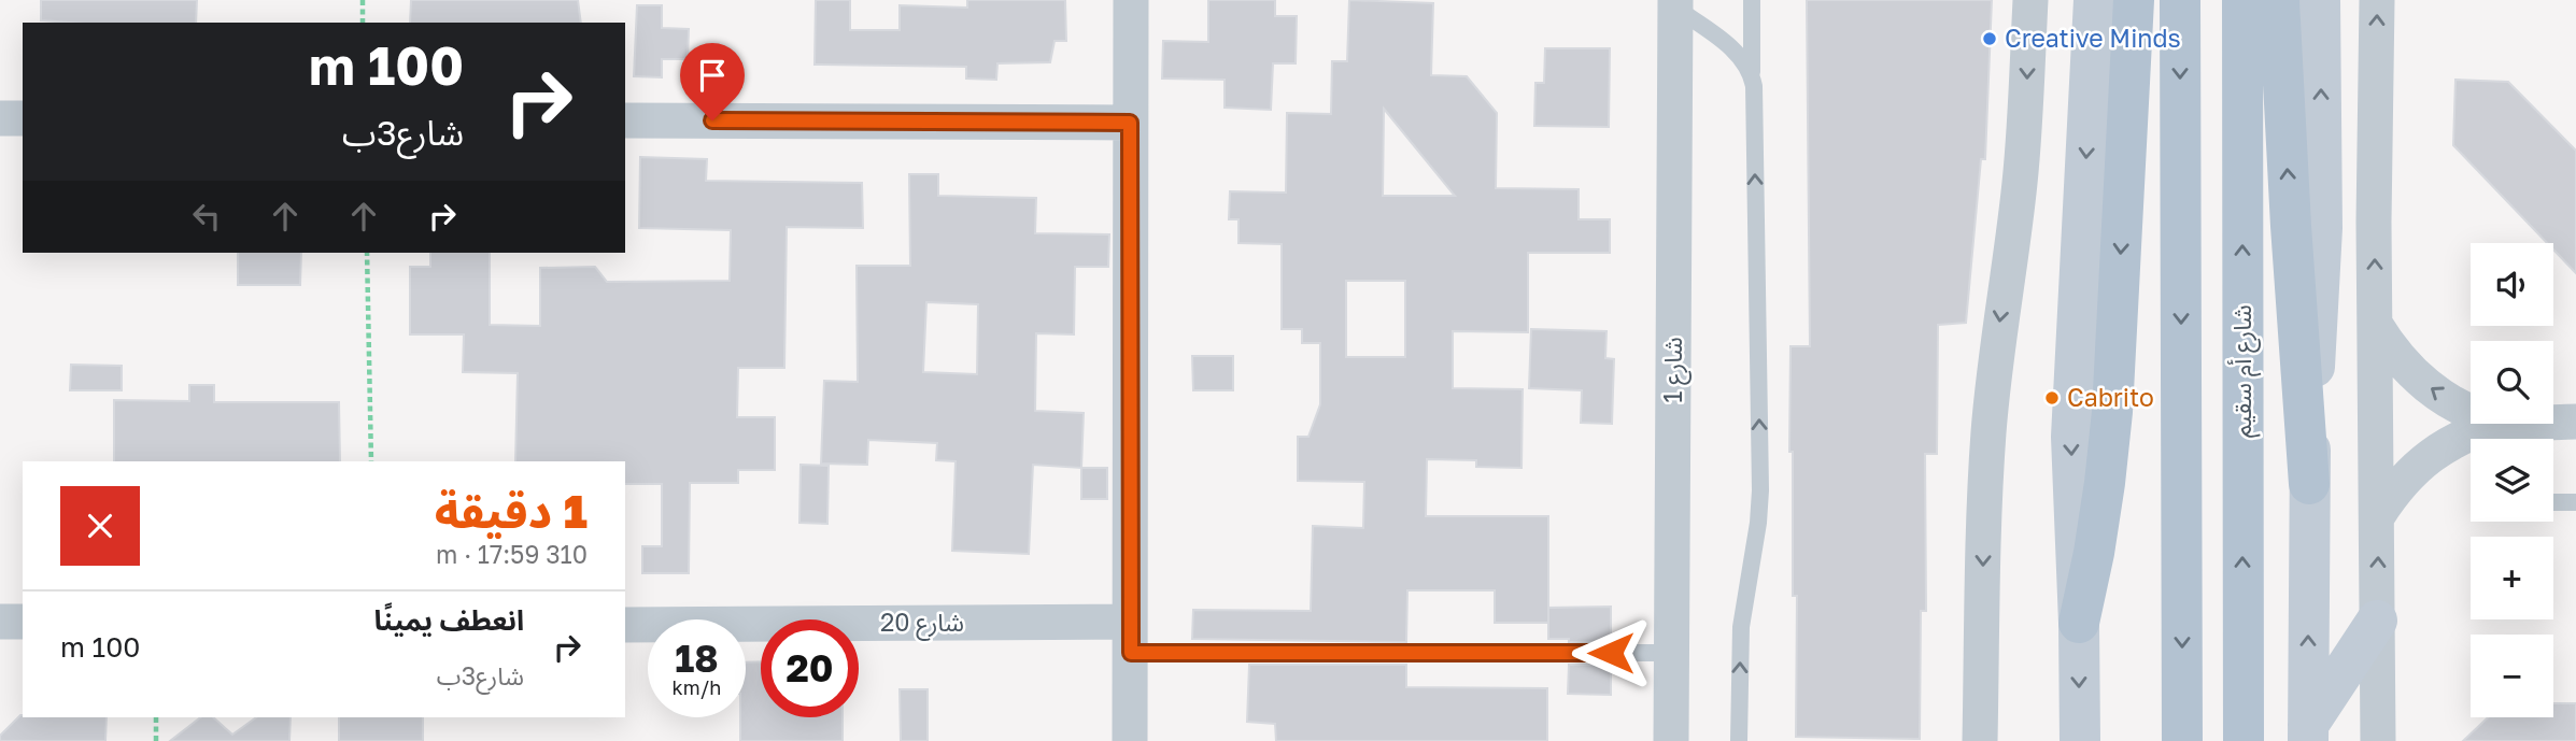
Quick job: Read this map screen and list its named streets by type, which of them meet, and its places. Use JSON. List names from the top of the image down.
{
  "streets": {
    "main road": ["شارع أم سقيم"],
    "street": ["شارع 1", "شارع 20"]
  },
  "places": ["Creative Minds", "Cabrito"],
  "page": {
    "turn": ["100 m", "شارع3ب"],
    "map_buttons": ["+", "−"],
    "heading": ["1 دقيقة", "310 m · 17:59"],
    "list": [
      {
        "name": "انعطف يمينًا",
        "note": "شارع3ب",
        "value": "100 m"
      }
    ],
    "speed": "18 km/h",
    "limit": "20"
  }
}
